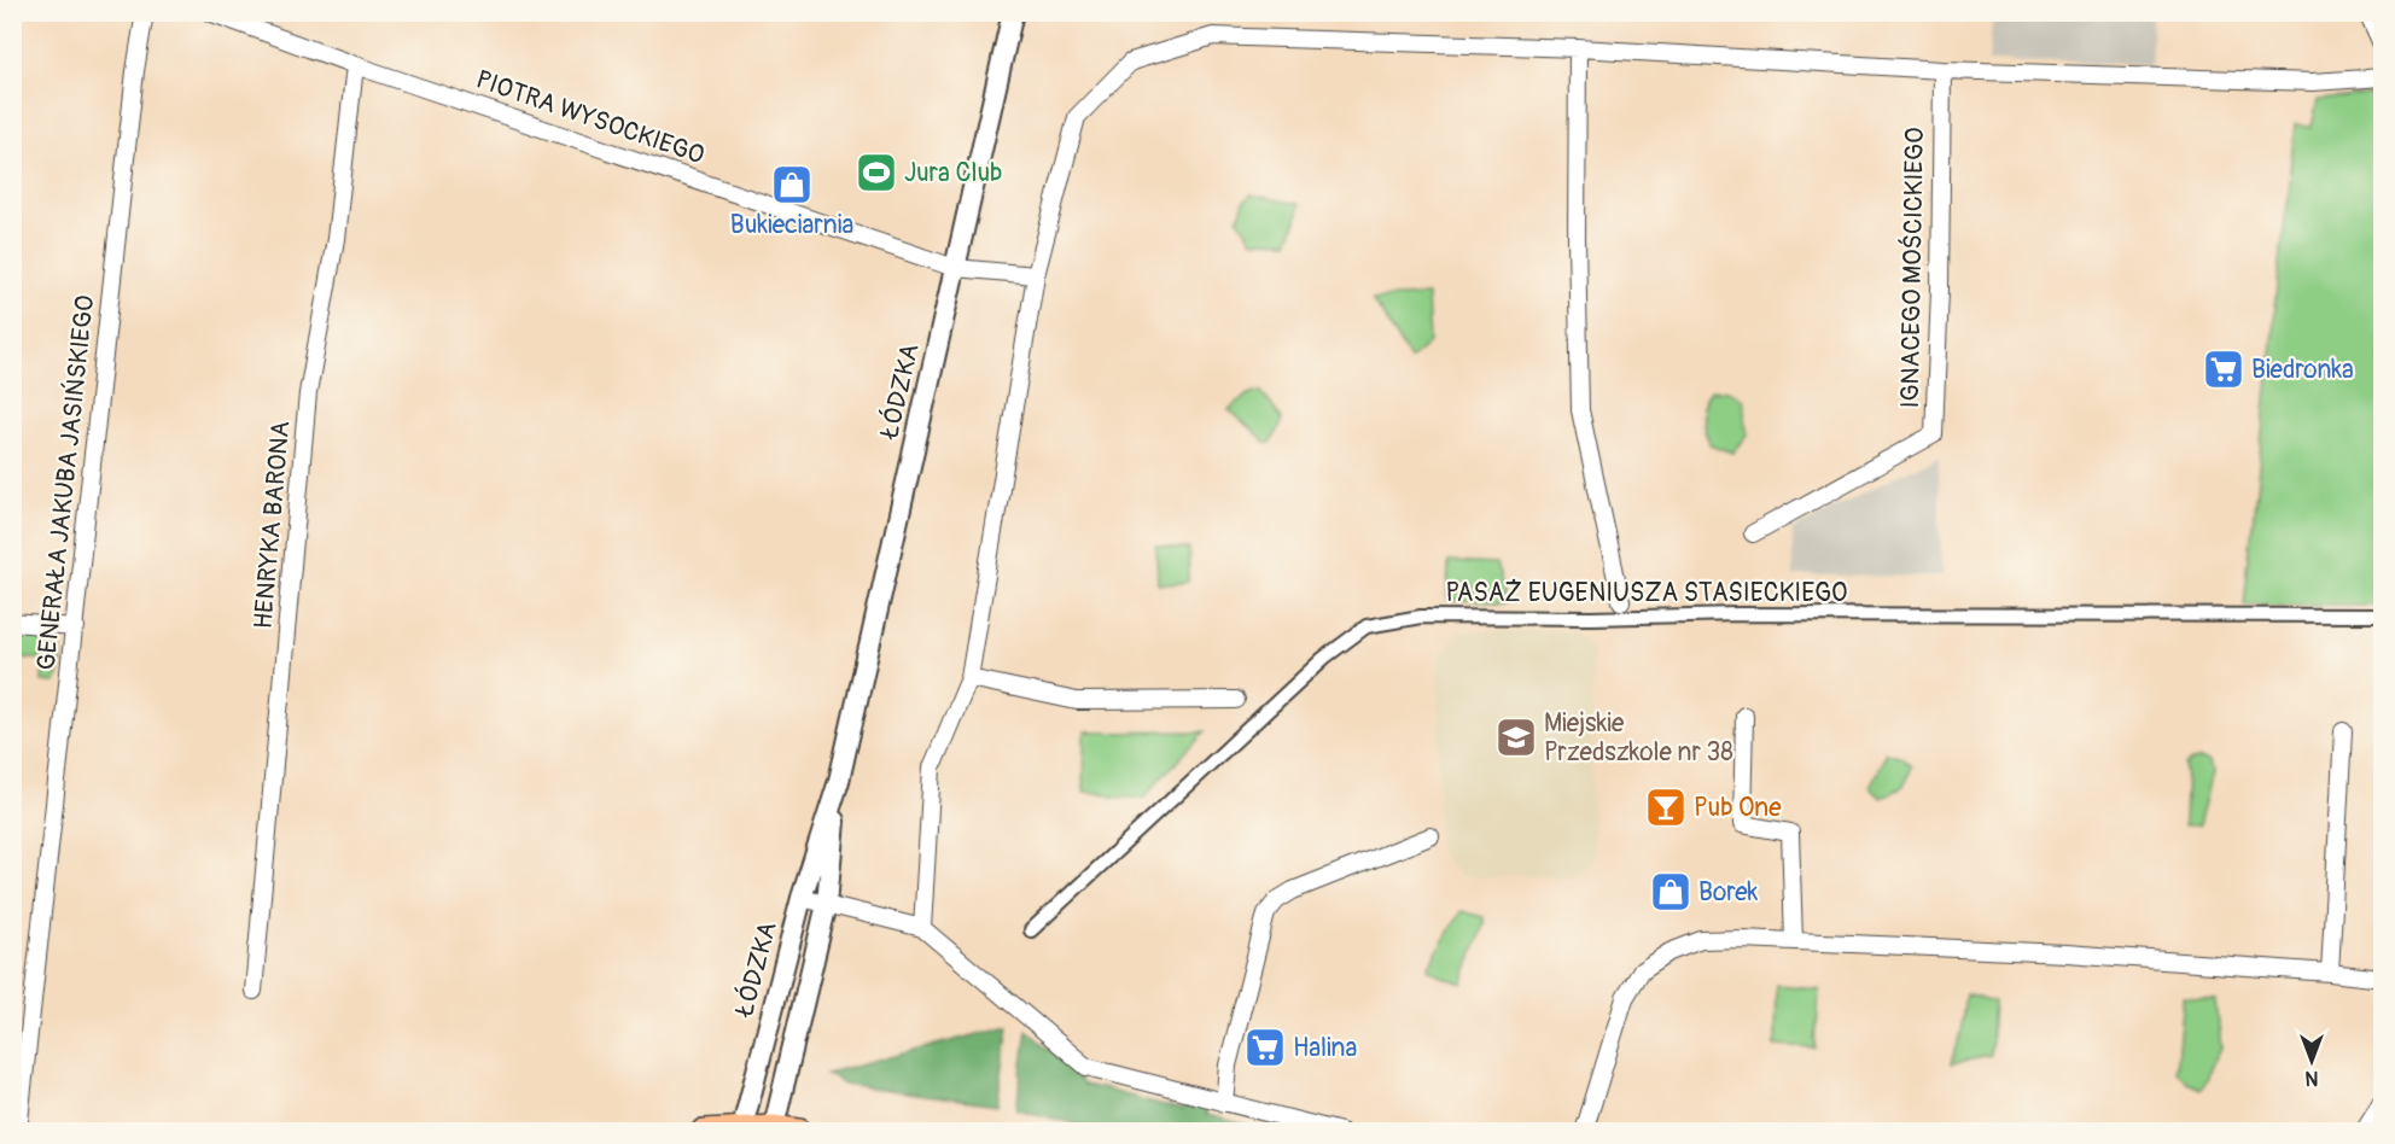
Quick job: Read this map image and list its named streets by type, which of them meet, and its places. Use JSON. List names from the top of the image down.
{
  "streets": {
    "street": [
      "PIOTRA WYSOCKIEGO",
      "IGNACEGO MOŚCICKIEGO",
      "ŁÓDZKA",
      "GENERAŁA JAKUBA JASIŃSKIEGO",
      "HENRYKA BARONA",
      "PASAŻ EUGENIUSZA STASIECKIEGO"
    ]
  },
  "crossings": [
    ["PIOTRA WYSOCKIEGO", "ŁÓDZKA"],
    ["PIOTRA WYSOCKIEGO", "HENRYKA BARONA"]
  ],
  "places": {
    "sports": ["Jura Club"],
    "shop": ["Bukieciarnia", "Borek"],
    "supermarket": ["Biedronka", "Halina"],
    "school or university": ["Miejskie Przedszkole nr 38"],
    "bar": ["Pub One"]
  },
  "north": "bottom"
}
